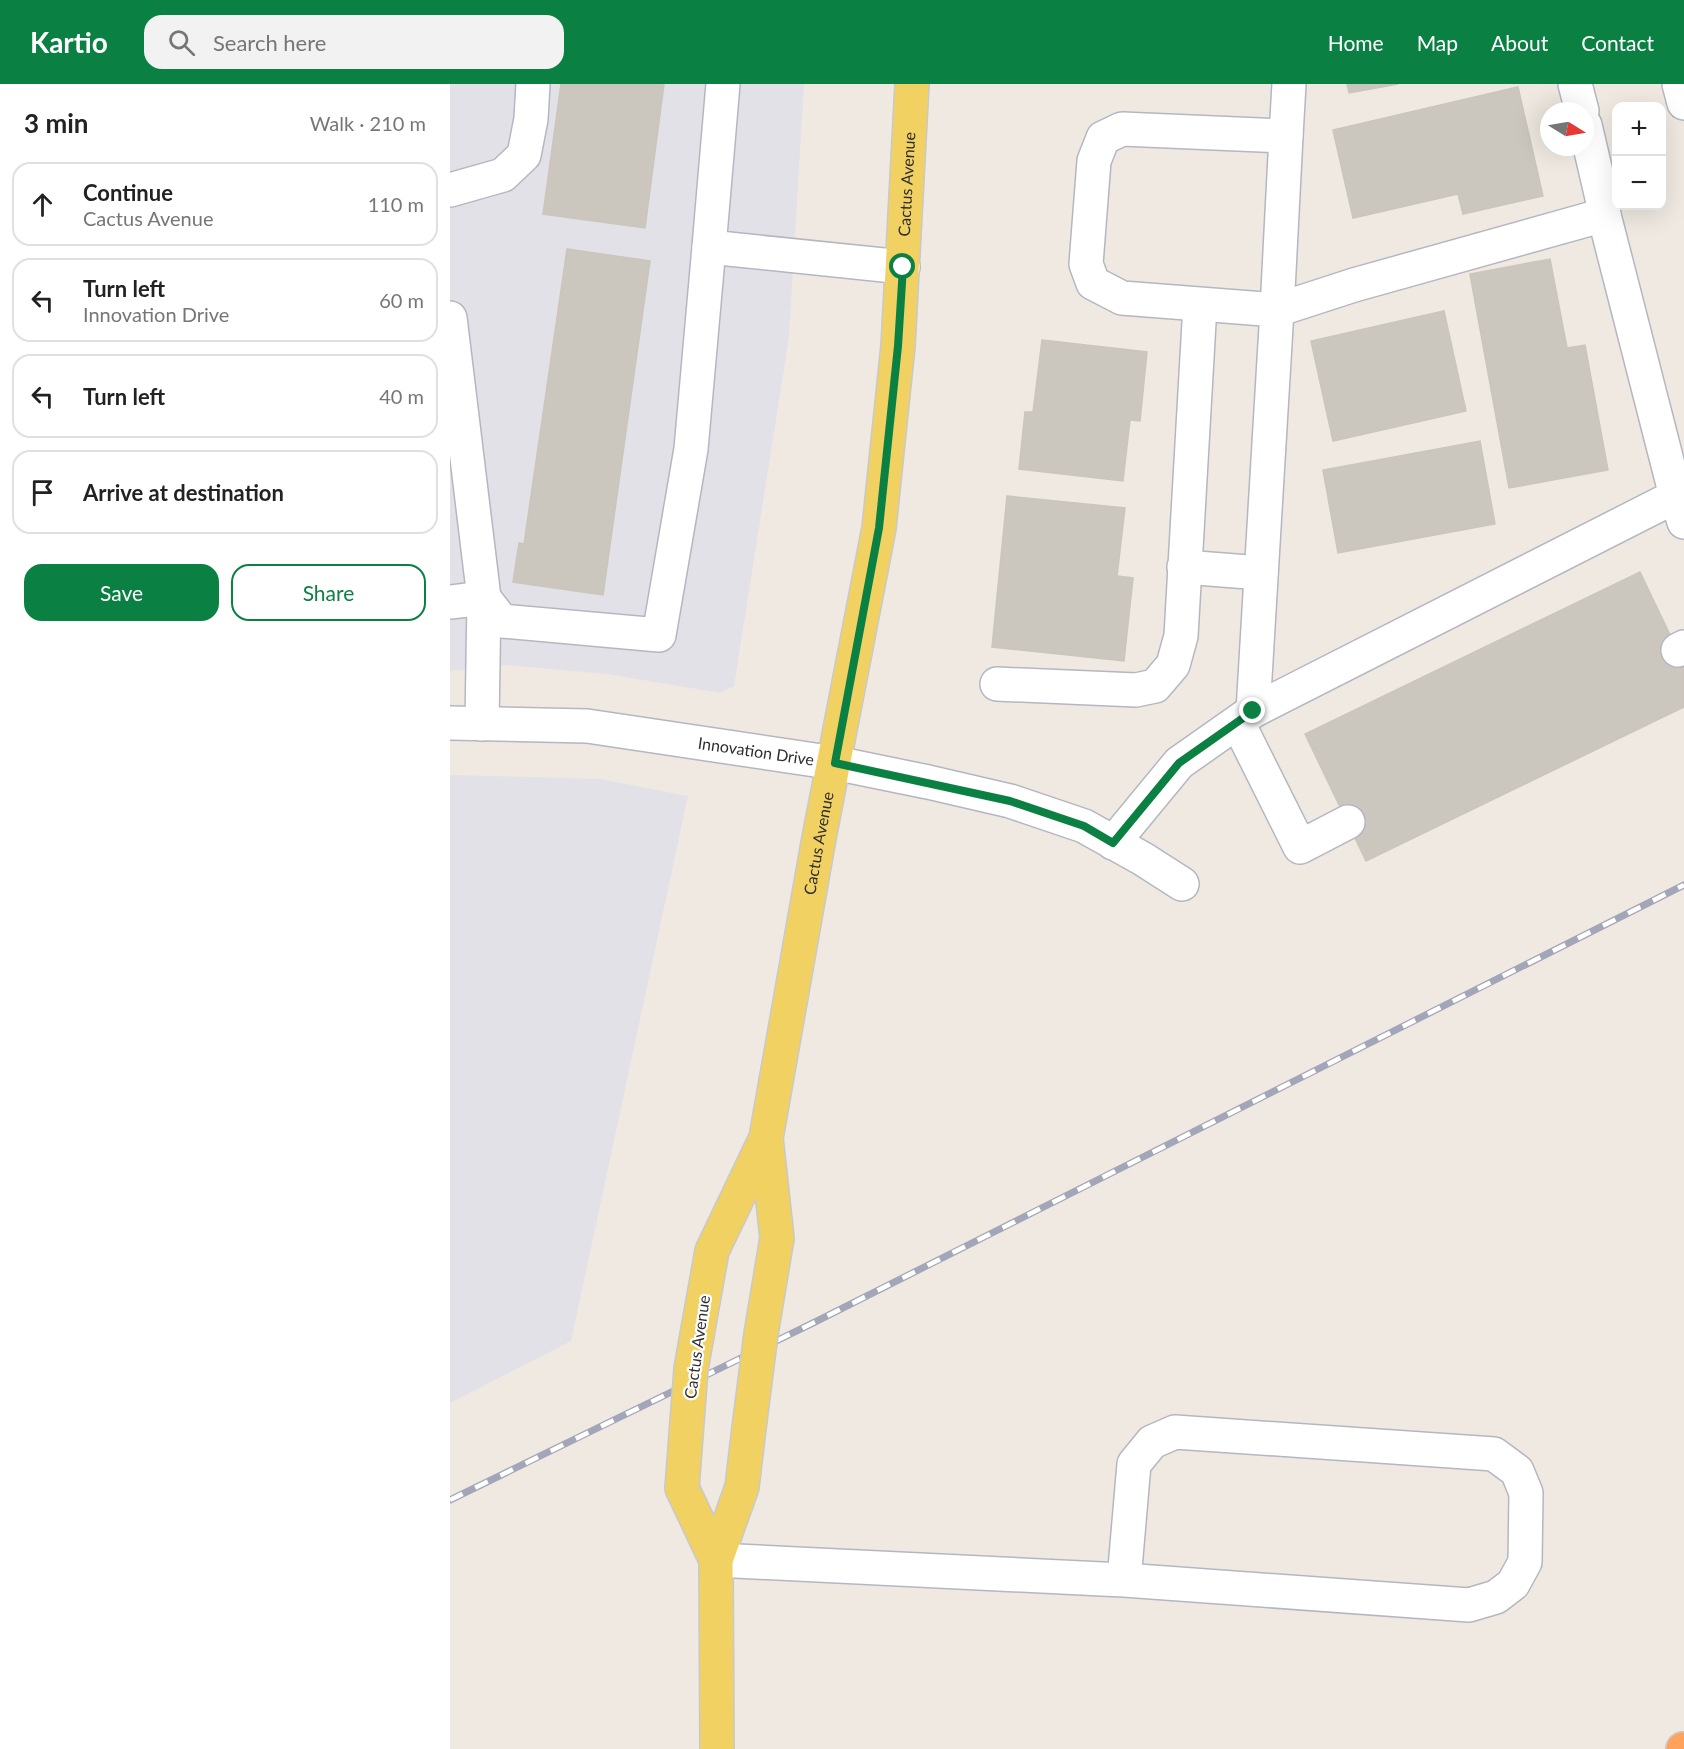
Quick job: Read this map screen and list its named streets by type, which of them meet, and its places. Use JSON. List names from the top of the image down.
{
  "streets": {
    "main road": ["Cactus Avenue"],
    "street": ["Innovation Drive"]
  },
  "crossings": [
    ["Cactus Avenue", "Innovation Drive"]
  ],
  "north": "right",
  "page": {
    "header": "Kartio",
    "search": "Search here",
    "nav": [
      "Home",
      "Map",
      "About",
      "Contact"
    ],
    "heading": ["3 min", "Walk · 210 m"],
    "map_buttons": ["+", "−"],
    "list": [
      ["Continue", "Cactus Avenue", "110 m"],
      ["Turn left", "Innovation Drive", "60 m"],
      ["Turn left", "40 m"],
      "Arrive at destination"
    ],
    "buttons": ["Save", "Share"]
  }
}
